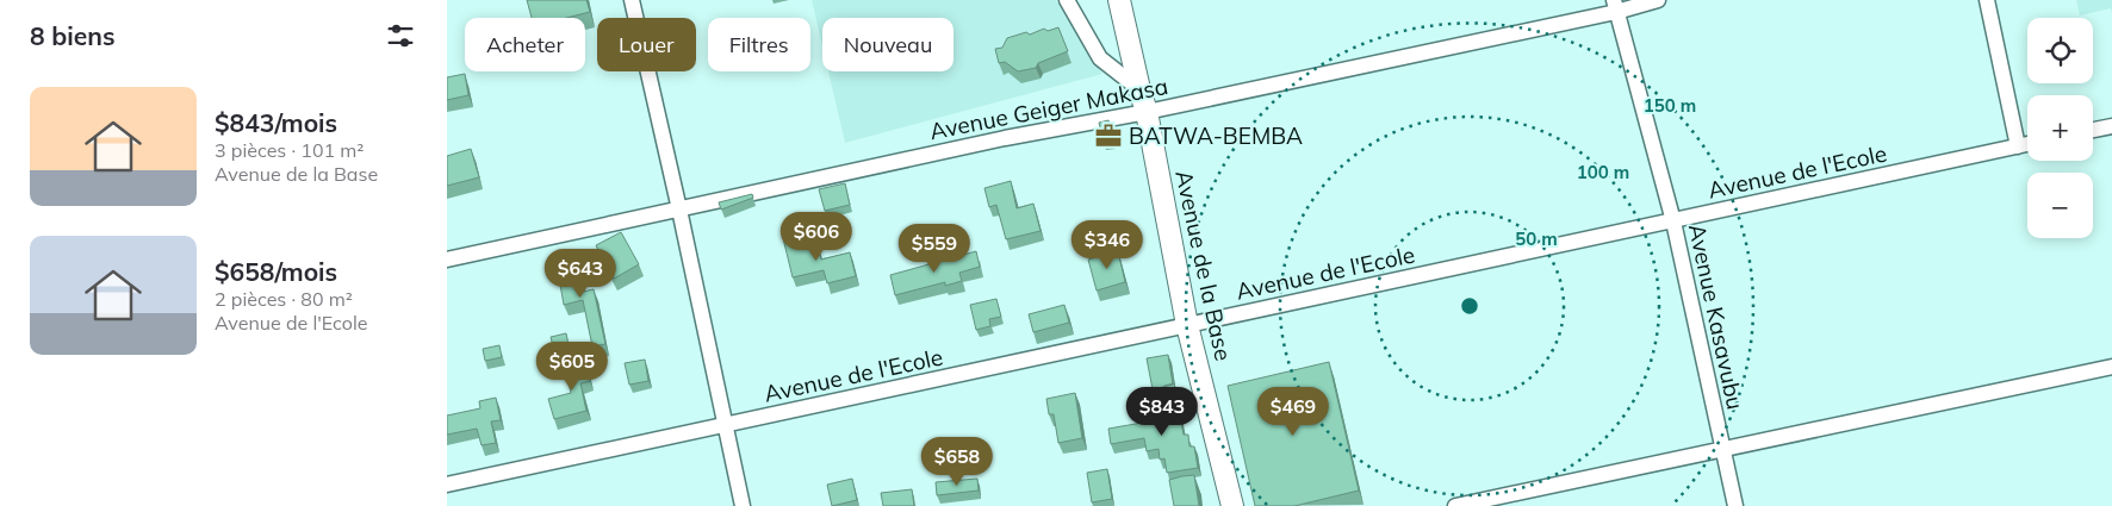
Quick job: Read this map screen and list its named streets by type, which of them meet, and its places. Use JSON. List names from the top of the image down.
{
  "streets": {
    "main road": ["Avenue de la Base"],
    "street": ["Avenue Geiger Makasa", "Avenue de l'Ecole", "Avenue Kasavubu"]
  },
  "crossings": [
    ["Avenue Geiger Makasa", "Avenue de la Base"],
    ["Avenue Geiger Makasa", "Avenue Kasavubu"],
    ["Avenue de l'Ecole", "Avenue de la Base"],
    ["Avenue de l'Ecole", "Avenue Kasavubu"]
  ],
  "places": {
    "office": ["BATWA-BEMBA"]
  },
  "page": {
    "heading": "8 biens",
    "map_buttons": ["+", "−"],
    "chip": [
      "Acheter",
      "Louer",
      "Filtres",
      "Nouveau"
    ],
    "list": [
      {
        "name": "$843/mois",
        "note": "3 pièces · 101 m² · Avenue de la Base"
      },
      {
        "name": "$658/mois",
        "note": "2 pièces · 80 m² · Avenue de l'Ecole"
      }
    ],
    "price": [
      "$606",
      "$346",
      "$559",
      "$643",
      "$605",
      "$843",
      "$469",
      "$658"
    ]
  },
  "rings": ["150 m", "100 m", "50 m"]
}
